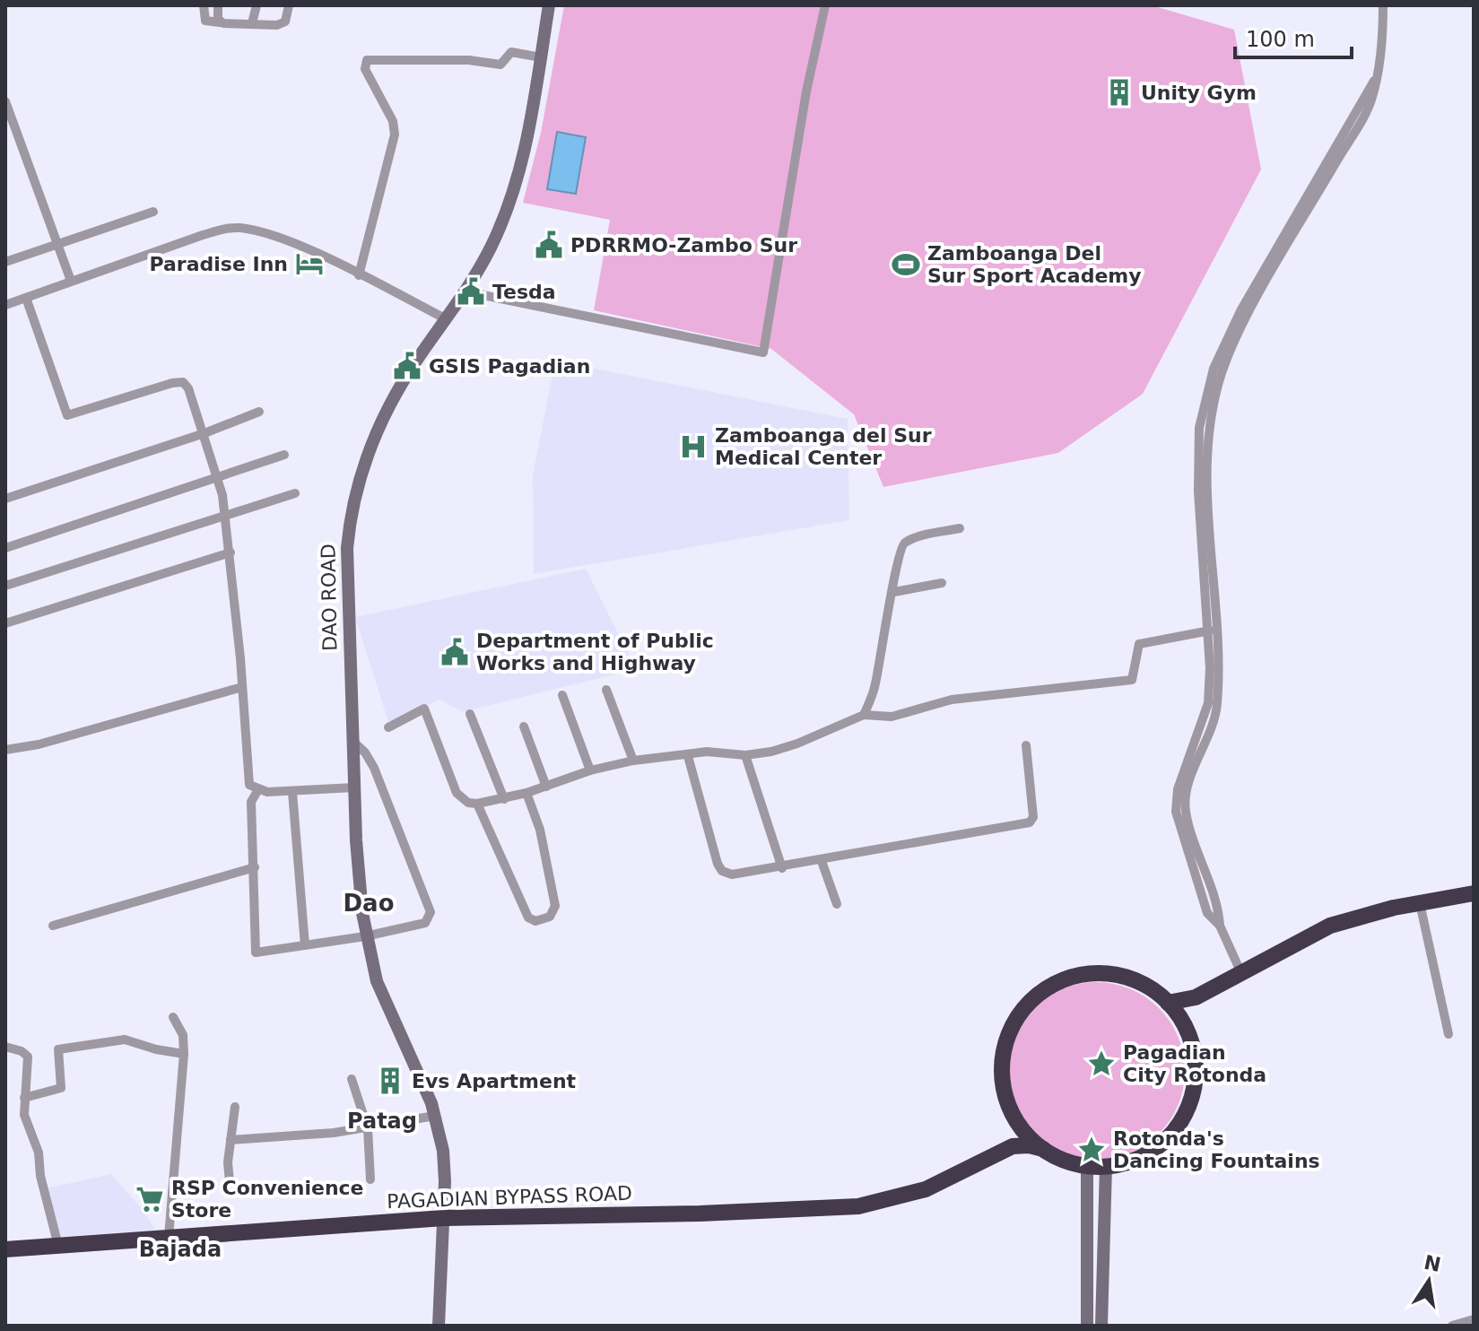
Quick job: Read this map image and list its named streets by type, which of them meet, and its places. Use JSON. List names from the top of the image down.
{
  "streets": {
    "highway": ["PAGADIAN BYPASS ROAD"],
    "street": ["DAO ROAD"]
  },
  "crossings": [
    ["DAO ROAD", "PAGADIAN BYPASS ROAD"]
  ],
  "districts": ["Dao", "Patag", "Bajada"],
  "places": {
    "building": ["Unity Gym", "Evs Apartment"],
    "public building": [
      "PDRRMO-Zambo Sur",
      "Tesda",
      "GSIS Pagadian",
      "Department of Public Works and Highway"
    ],
    "hotel": ["Paradise Inn"],
    "sports": ["Zamboanga Del Sur Sport Academy"],
    "hospital": ["Zamboanga del Sur Medical Center"],
    "place": ["Pagadian City Rotonda", "Rotonda's Dancing Fountains"],
    "supermarket": ["RSP Convenience Store"]
  },
  "scale_bar": "100 m",
  "north": "top"
}
